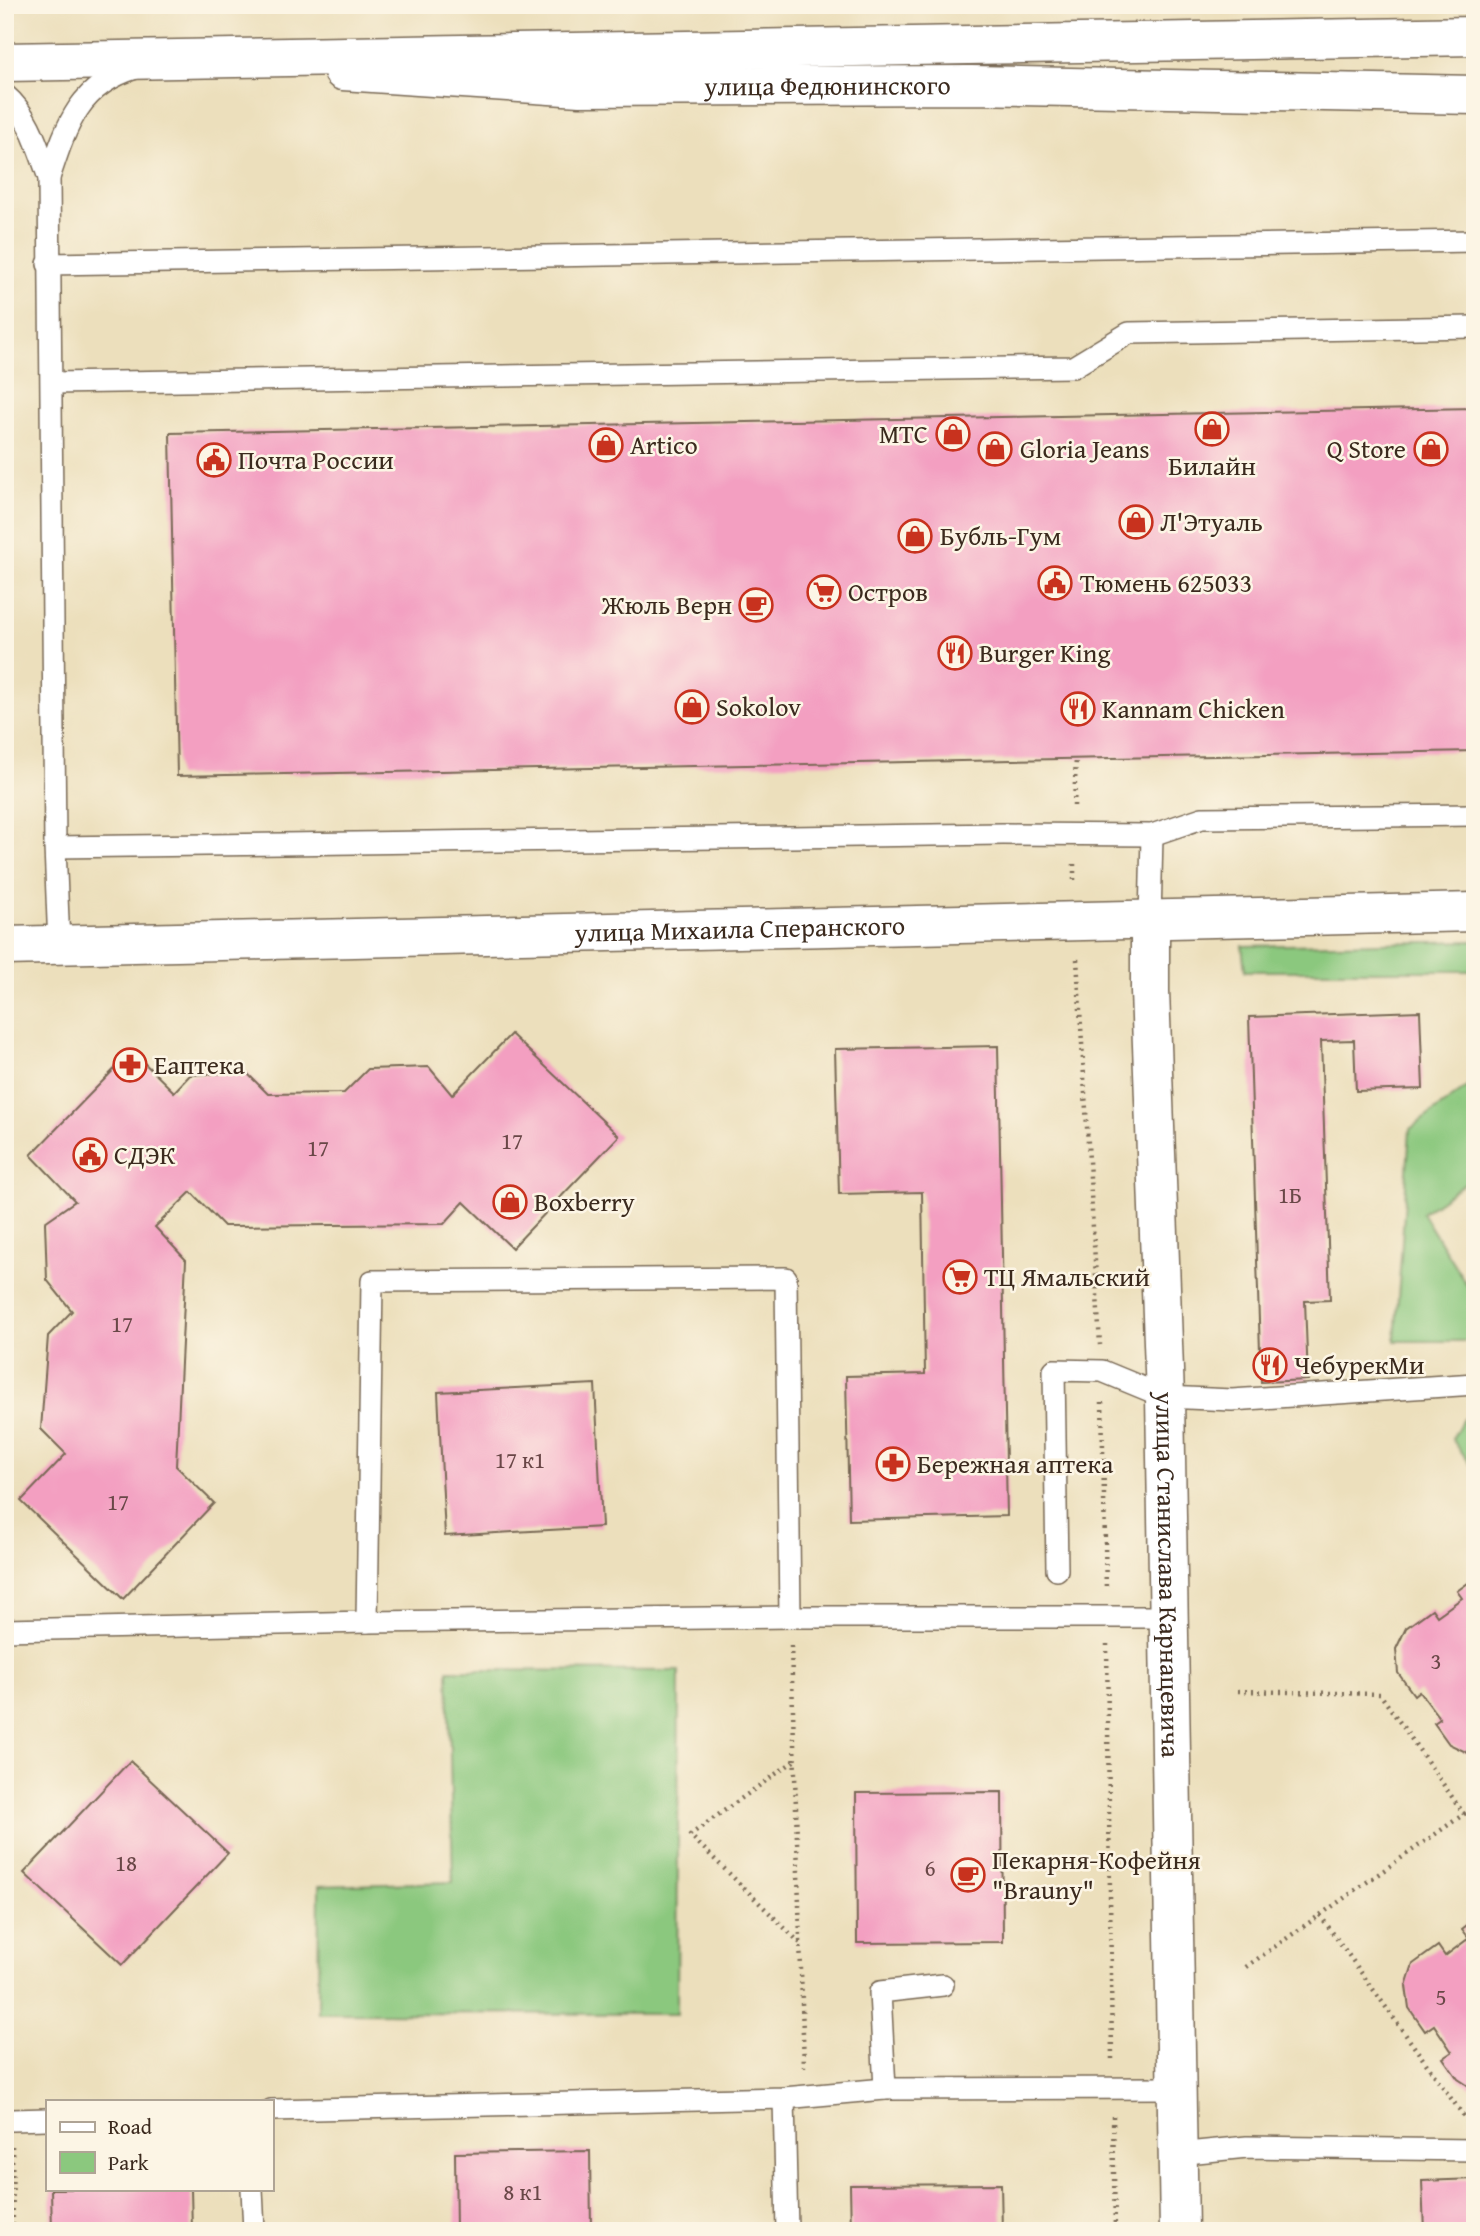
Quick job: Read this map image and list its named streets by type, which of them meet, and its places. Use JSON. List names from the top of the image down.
{
  "streets": {
    "main road": ["улица Федюнинского", "улица Михаила Сперанского", "улица Станислава Карнацевича"]
  },
  "crossings": [
    ["улица Михаила Сперанского", "улица Станислава Карнацевича"]
  ],
  "places": {
    "shop": [
      "Билайн",
      "МТС",
      "Artico",
      "Gloria Jeans",
      "Q Store",
      "Л'Этуаль",
      "Бубль-Гум",
      "Sokolov",
      "Boxberry"
    ],
    "public building": ["Почта России", "Тюмень 625033", "СДЭК"],
    "supermarket": ["Остров", "ТЦ Ямальский"],
    "cafe": ["Жюль Верн", "Пекарня-Кофейня \"Brauny\""],
    "restaurant": ["Burger King", "Kannam Chicken", "ЧебурекМи"],
    "pharmacy": ["Еаптека", "Бережная аптека"]
  },
  "house_numbers": [
    "17",
    "17",
    "1Б",
    "17",
    "17 к1",
    "17",
    "3",
    "18",
    "6",
    "5",
    "8 к1"
  ],
  "legend": ["Road", "Park"]
}
